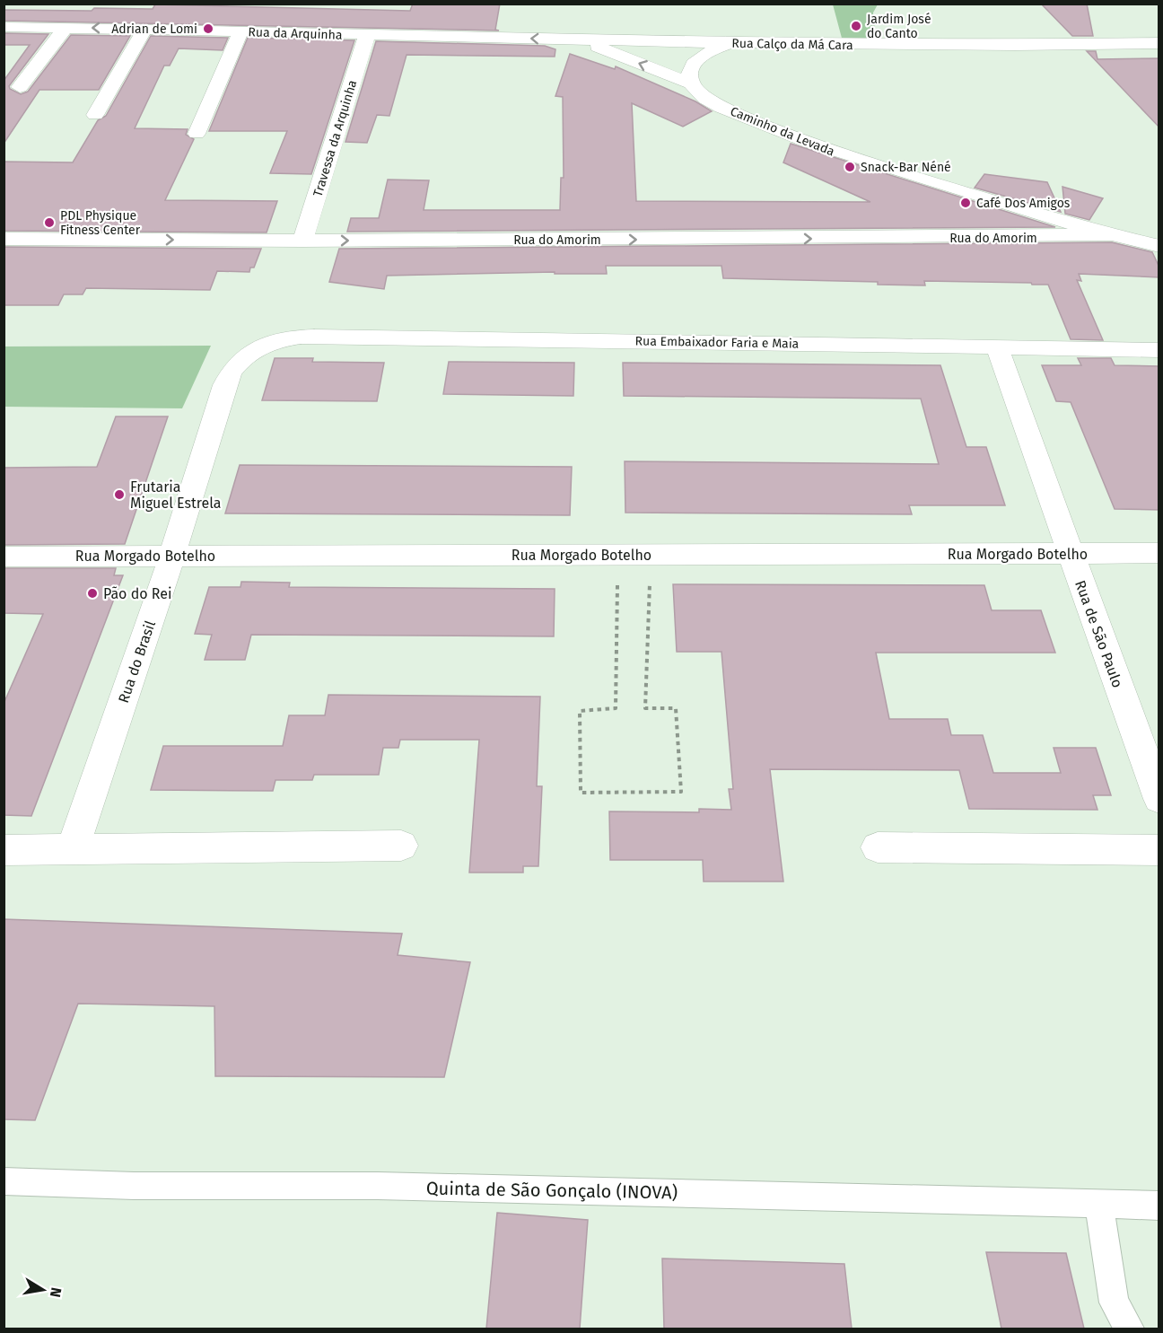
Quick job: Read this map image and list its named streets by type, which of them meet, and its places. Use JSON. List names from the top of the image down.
{
  "streets": {
    "street": [
      "Rua da Arquinha",
      "Rua Calço da Má Cara",
      "Caminho da Levada",
      "Travessa da Arquinha",
      "Rua do Amorim",
      "Rua Embaixador Faria e Maia",
      "Rua Morgado Botelho",
      "Rua de São Paulo",
      "Rua do Brasil"
    ],
    "lane": ["Quinta de São Gonçalo (INOVA)"]
  },
  "crossings": [
    ["Rua da Arquinha", "Rua Calço da Má Cara"],
    ["Rua da Arquinha", "Caminho da Levada"],
    ["Rua da Arquinha", "Travessa da Arquinha"],
    ["Rua Calço da Má Cara", "Caminho da Levada"],
    ["Caminho da Levada", "Rua do Amorim"],
    ["Travessa da Arquinha", "Rua do Amorim"],
    ["Rua Embaixador Faria e Maia", "Rua de São Paulo"],
    ["Rua Embaixador Faria e Maia", "Rua do Brasil"],
    ["Rua Morgado Botelho", "Rua de São Paulo"],
    ["Rua Morgado Botelho", "Rua do Brasil"]
  ],
  "one_way": ["Rua da Arquinha", "Rua do Amorim"],
  "places": [
    "Jardim José do Canto",
    "Adrian de Lomi",
    "Snack-Bar Néné",
    "Café Dos Amigos",
    "PDL Physique Fitness Center",
    "Frutaria Miguel Estrela",
    "Pão do Rei"
  ],
  "north": "right"
}
